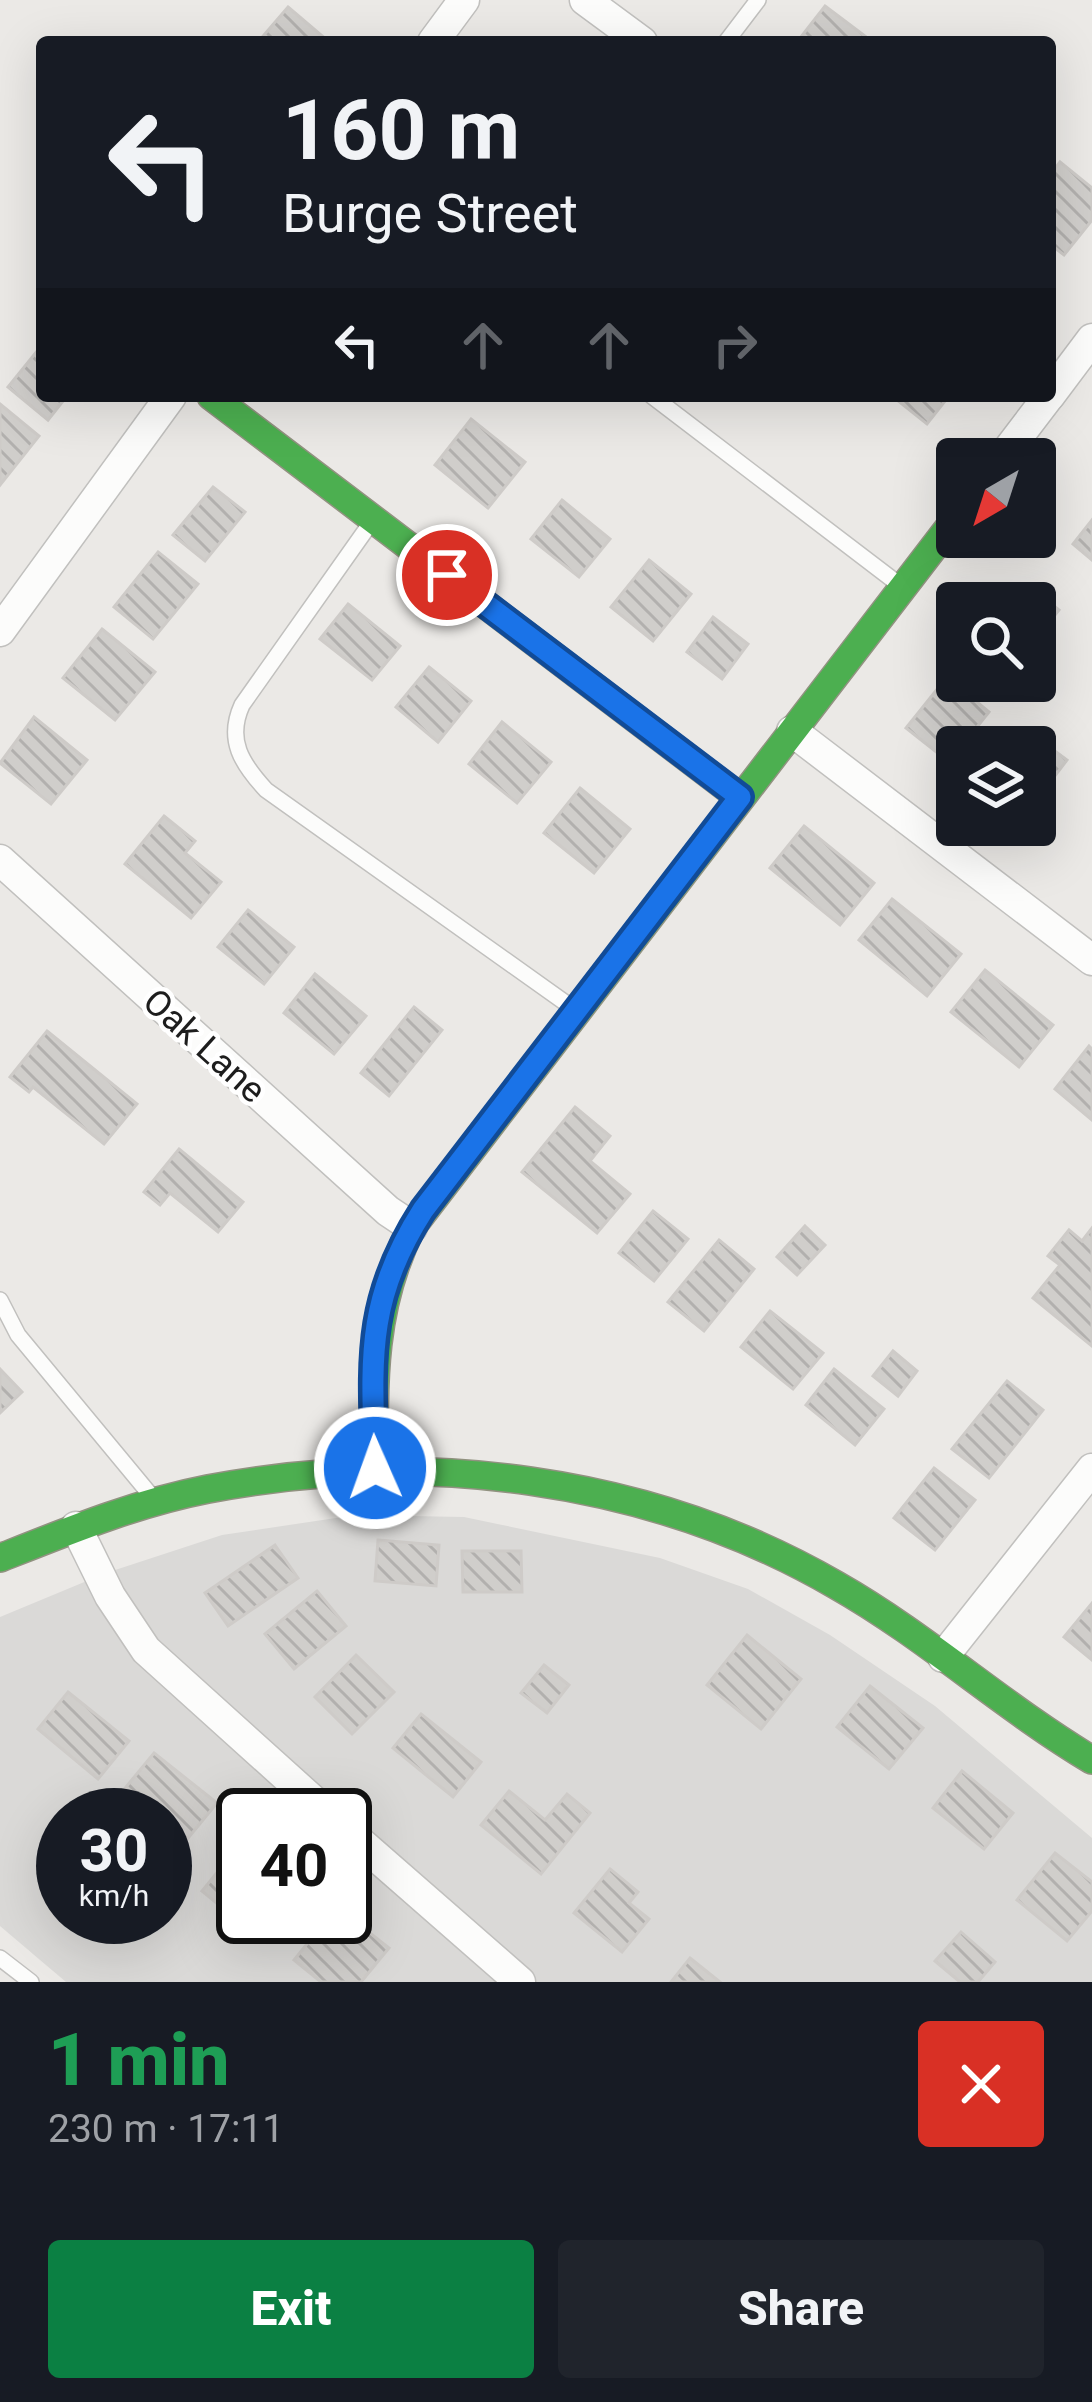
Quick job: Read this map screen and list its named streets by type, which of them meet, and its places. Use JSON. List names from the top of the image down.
{
  "streets": {
    "street": ["Oak Lane"]
  },
  "north": "bottom left",
  "page": {
    "turn": ["160 m", "Burge Street"],
    "speed": "30 km/h",
    "limit": "40",
    "heading": ["1 min", "230 m · 17:11"],
    "buttons": ["Exit", "Share"]
  }
}
